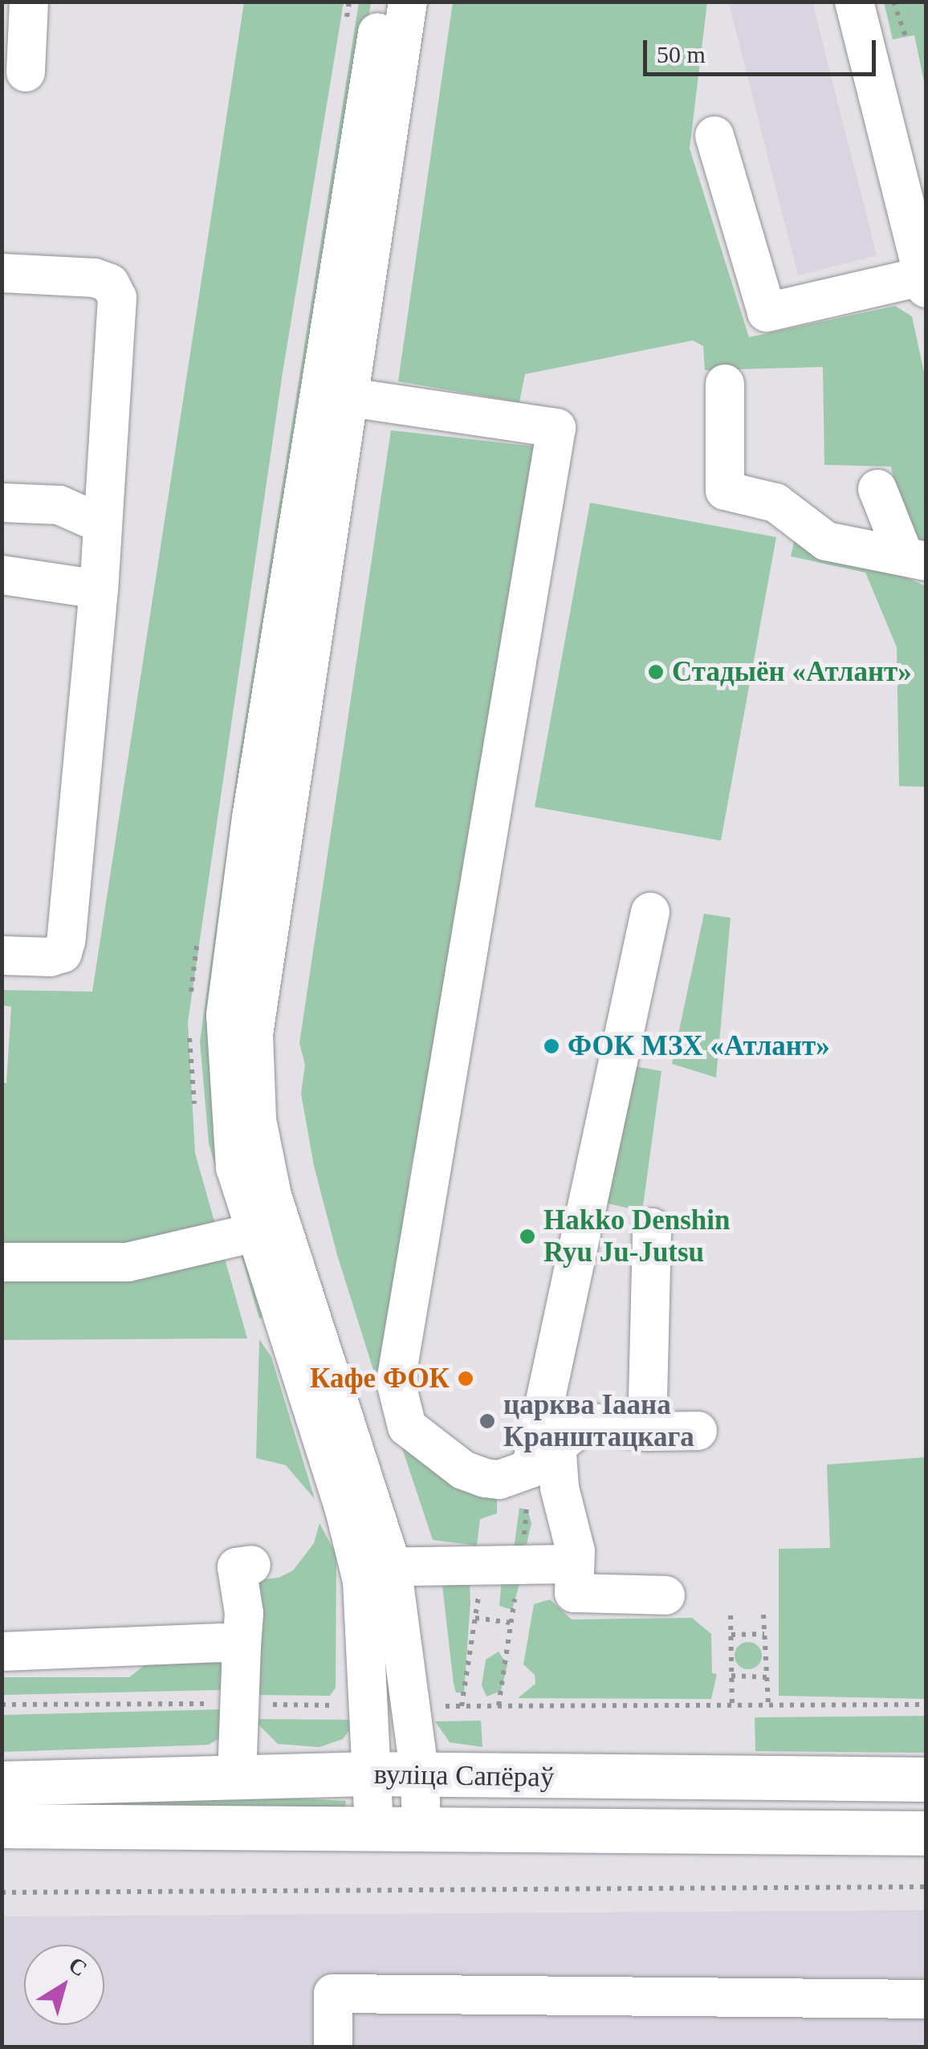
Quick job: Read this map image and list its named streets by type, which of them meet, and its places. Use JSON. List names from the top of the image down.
{
  "streets": {
    "main road": ["вуліца Сапёраў"]
  },
  "places": [
    "Стадыён «Атлант»",
    "ФОК МЗХ «Атлант»",
    "Hakko Denshin Ryu Ju-Jutsu",
    "Кафе ФОК",
    "царква Іаана Кранштацкага"
  ],
  "scale_bar": "50 m",
  "north": "top right"
}
